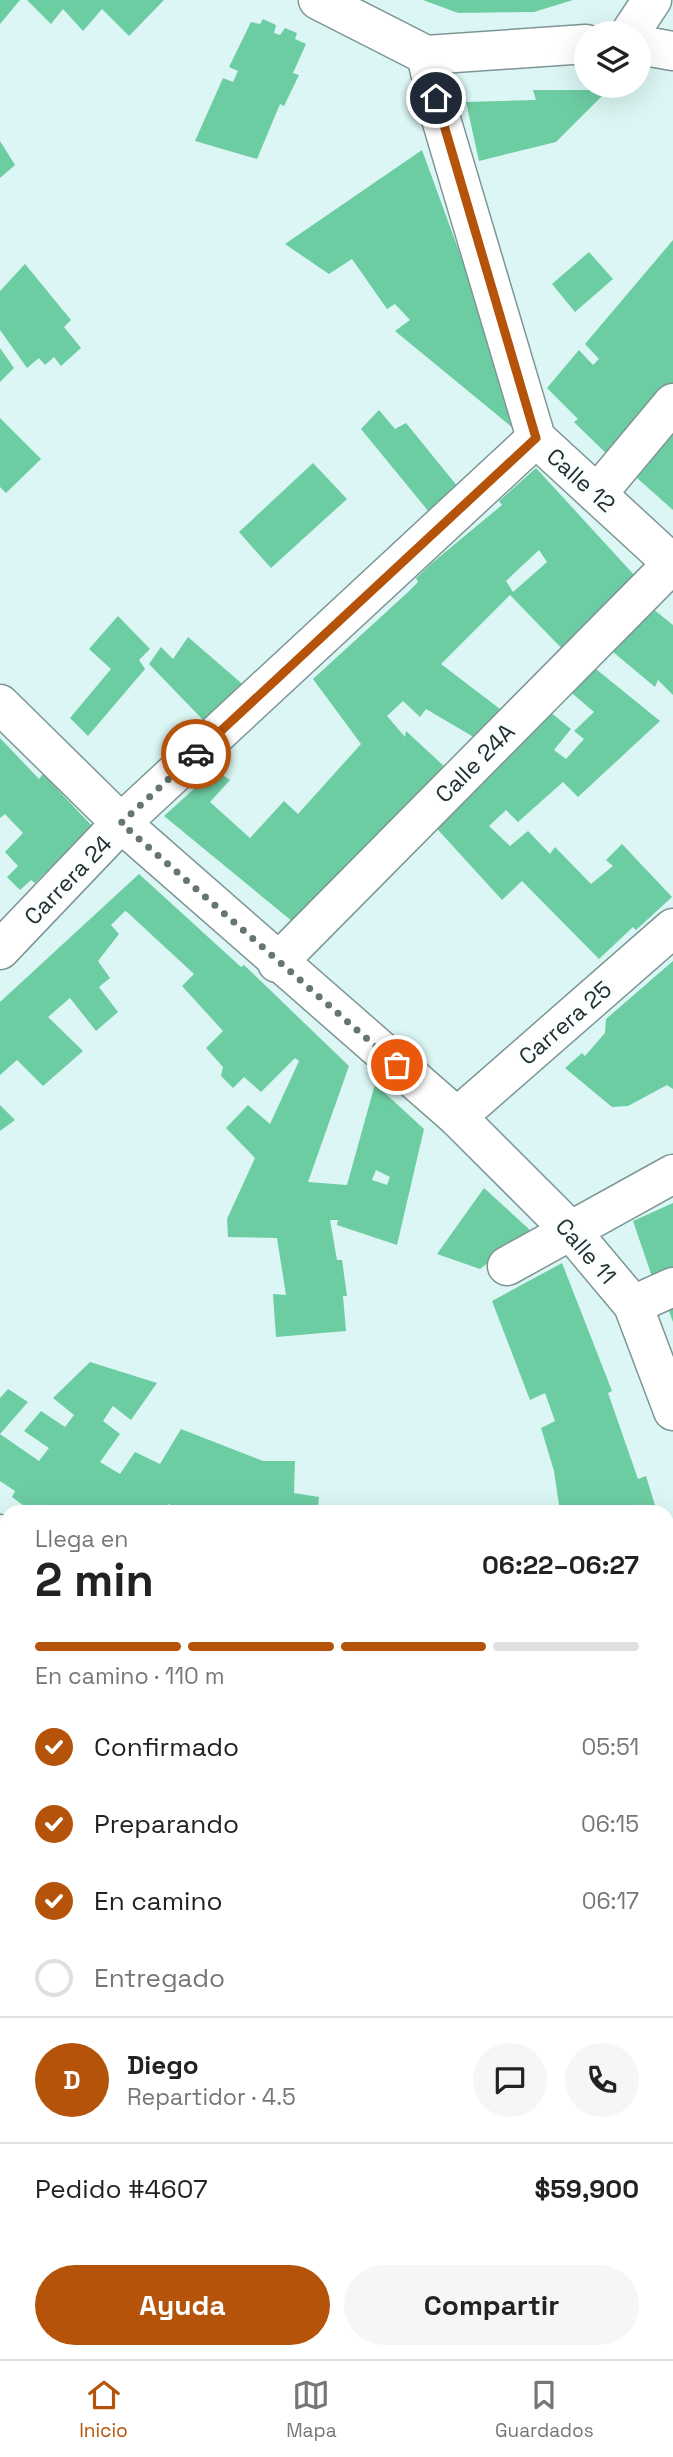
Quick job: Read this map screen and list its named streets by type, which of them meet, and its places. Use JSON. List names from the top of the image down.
{
  "streets": {
    "street": [
      "Calle 12",
      "Calle 24A",
      "Carrera 24",
      "Carrera 25",
      "Calle 11"
    ]
  },
  "crossings": [
    ["Calle 12", "Calle 24A"],
    ["Calle 12", "Carrera 24"],
    ["Calle 24A", "Calle 11"],
    ["Carrera 24", "Calle 11"],
    ["Carrera 25", "Calle 11"]
  ],
  "page": {
    "heading": ["2 min", "Llega en", "06:22–06:27"],
    "panel": [
      "Diego",
      "Repartidor · 4.5",
      "Pedido #4607",
      "$59,900"
    ],
    "bar": "En camino · 110 m",
    "list": [
      ["Confirmado", "05:51"],
      ["Preparando", "06:15"],
      ["En camino", "06:17"],
      "Entregado"
    ],
    "round": "D",
    "buttons": ["Ayuda", "Compartir"],
    "tabs": ["Inicio", "Mapa", "Guardados"]
  }
}
